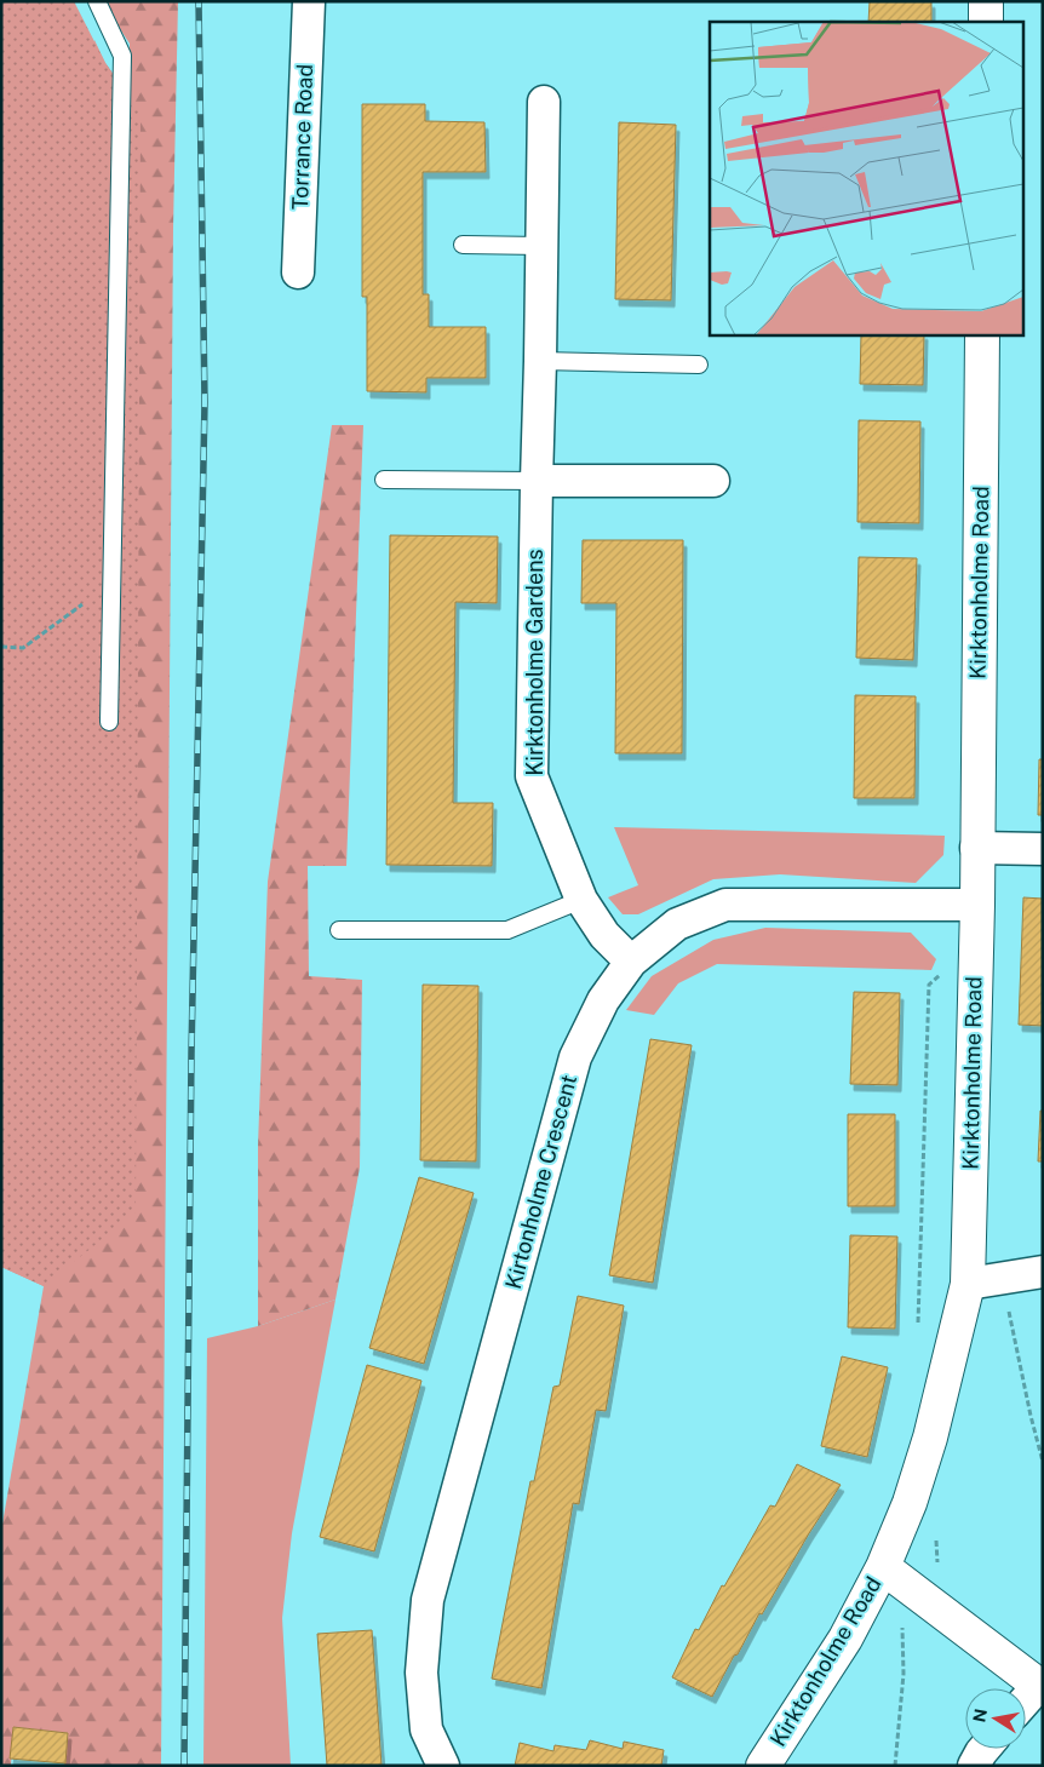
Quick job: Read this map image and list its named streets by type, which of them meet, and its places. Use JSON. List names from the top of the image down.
{
  "streets": {
    "street": [
      "Torrance Road",
      "Kirktonholme Road",
      "Kirktonholme Gardens",
      "Kirtonholme Crescent"
    ]
  },
  "crossings": [
    ["Kirktonholme Road", "Kirtonholme Crescent"],
    ["Kirktonholme Gardens", "Kirtonholme Crescent"]
  ],
  "north": "left"
}
